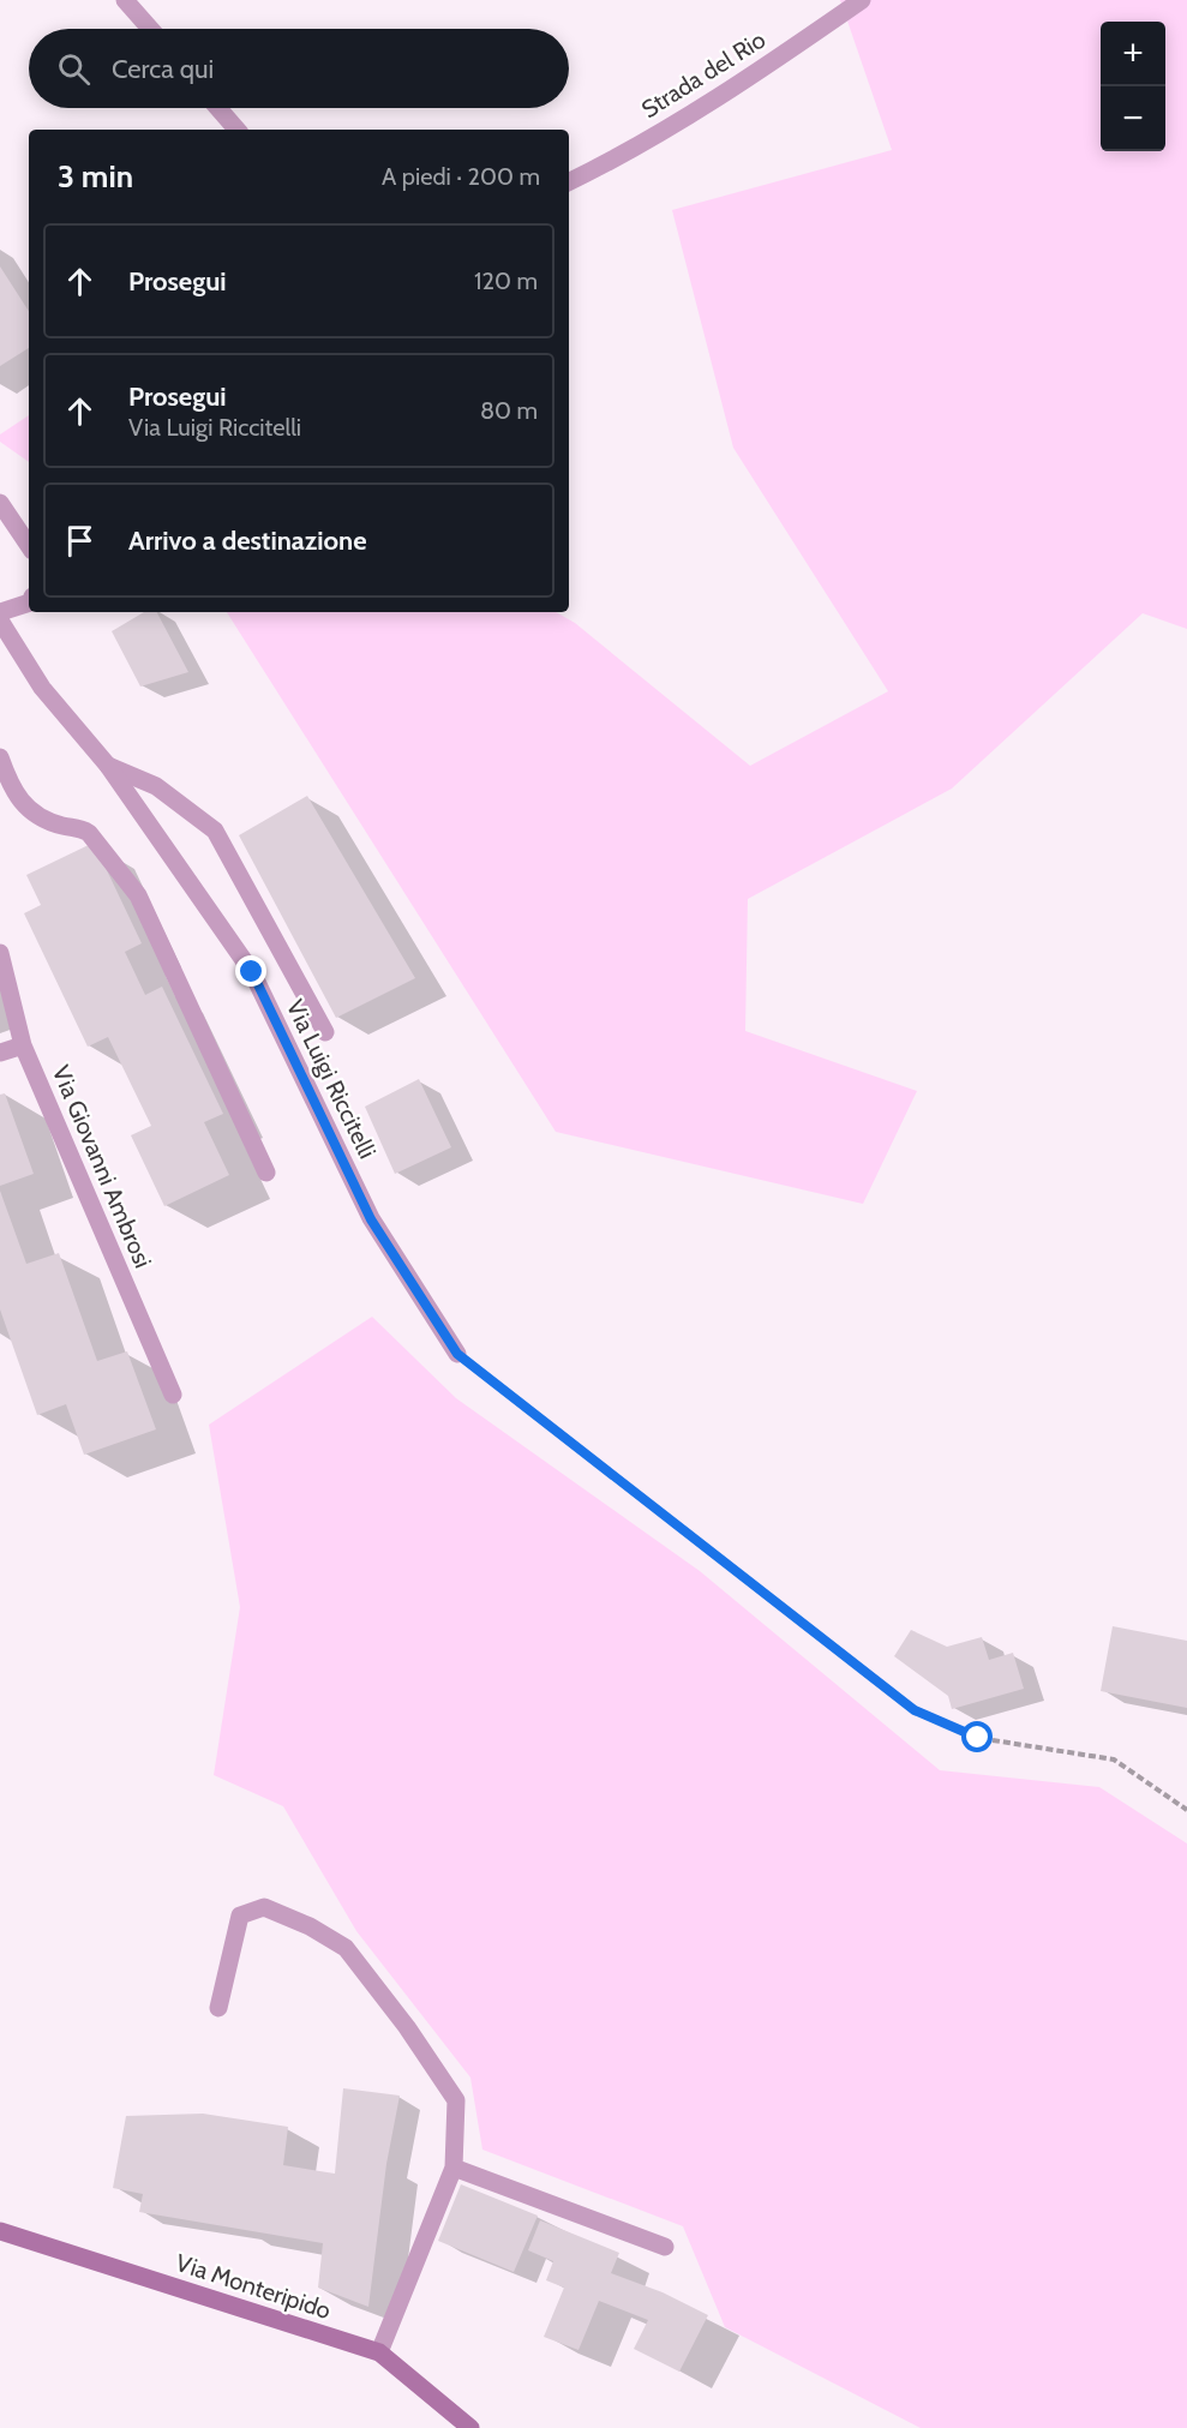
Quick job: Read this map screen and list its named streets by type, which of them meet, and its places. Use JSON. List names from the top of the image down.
{
  "streets": {
    "street": [
      "Strada del Rio",
      "Via Luigi Riccitelli",
      "Via Giovanni Ambrosi",
      "Via Monteripido"
    ]
  },
  "page": {
    "map_buttons": ["+", "−"],
    "search": "Cerca qui",
    "heading": ["3 min", "A piedi · 200 m"],
    "list": [
      ["Prosegui", "120 m"],
      ["Prosegui", "Via Luigi Riccitelli", "80 m"],
      "Arrivo a destinazione"
    ]
  }
}
